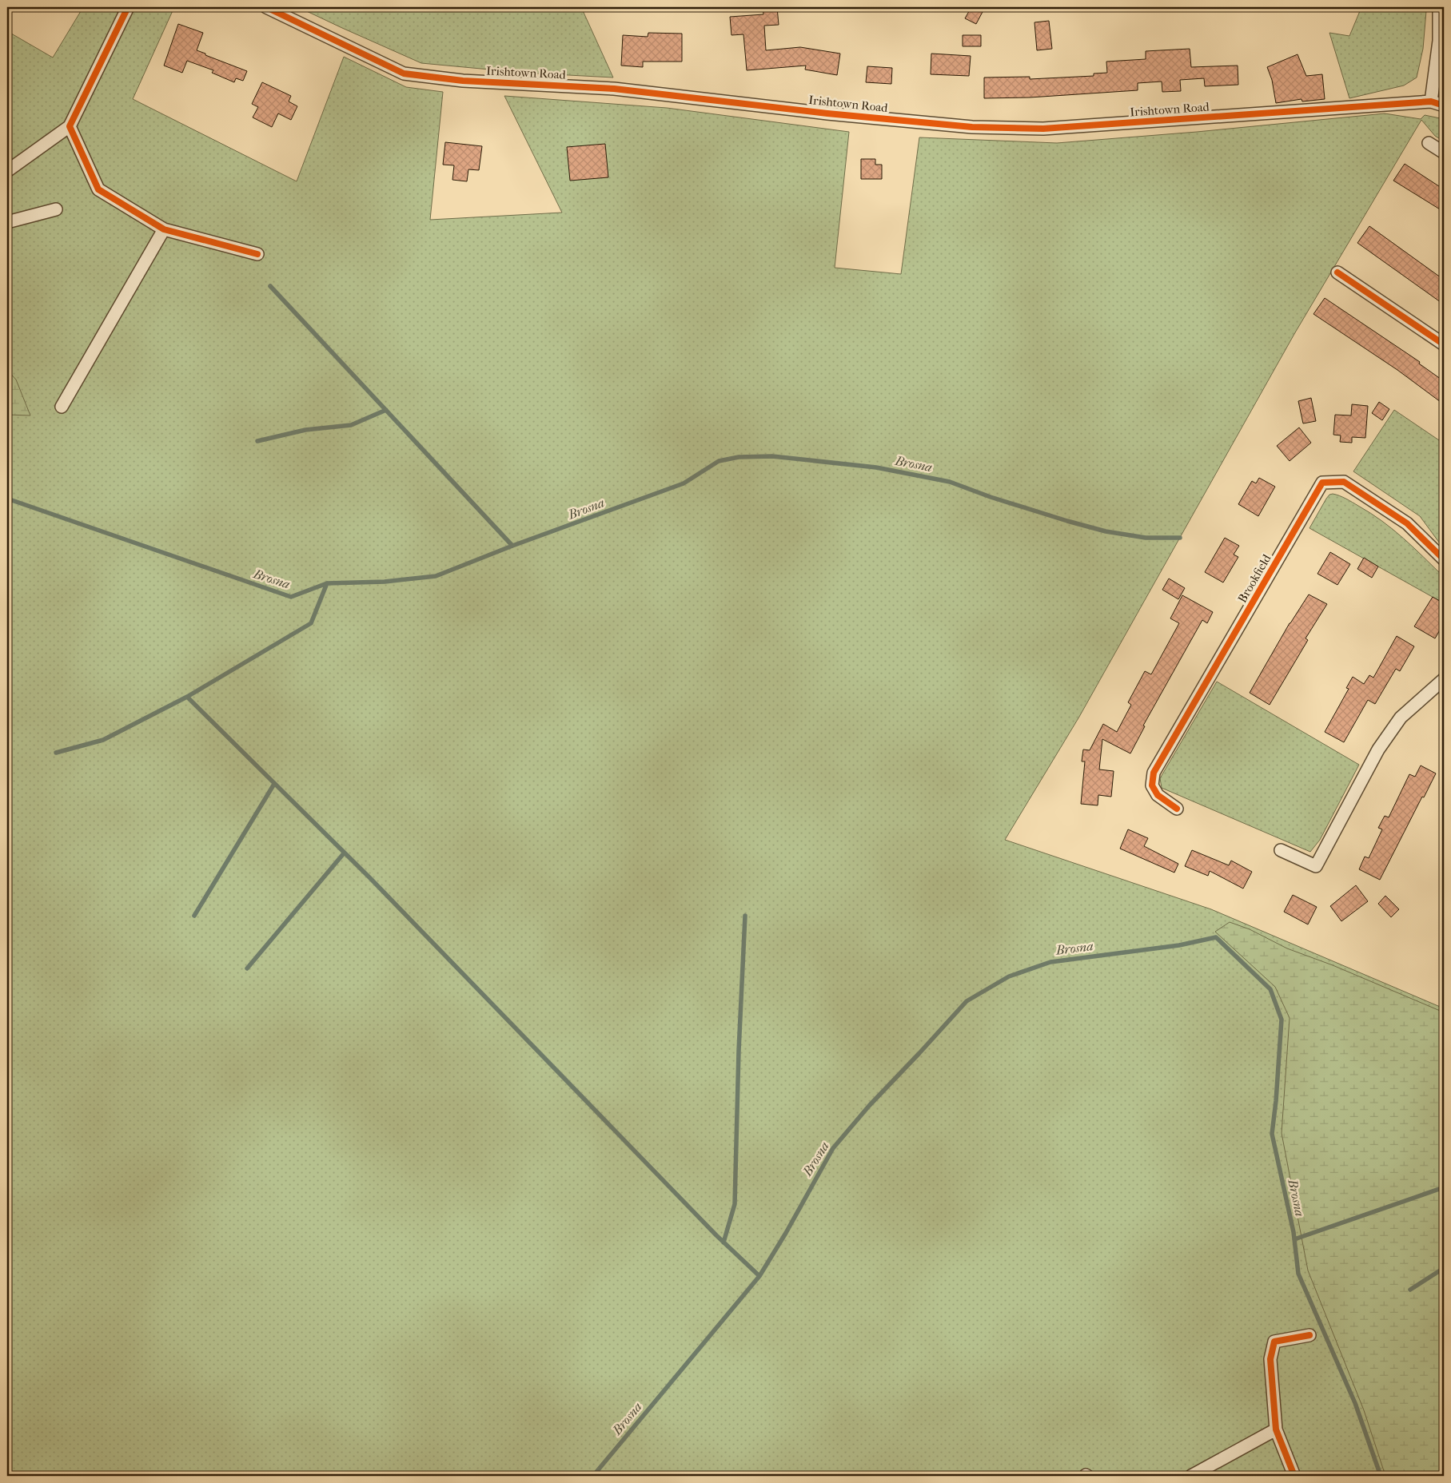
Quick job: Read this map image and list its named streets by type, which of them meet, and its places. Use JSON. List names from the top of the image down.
{
  "streets": {
    "street": ["Irishtown Road", "Brookfield"]
  },
  "water": ["Brosna"]
}
